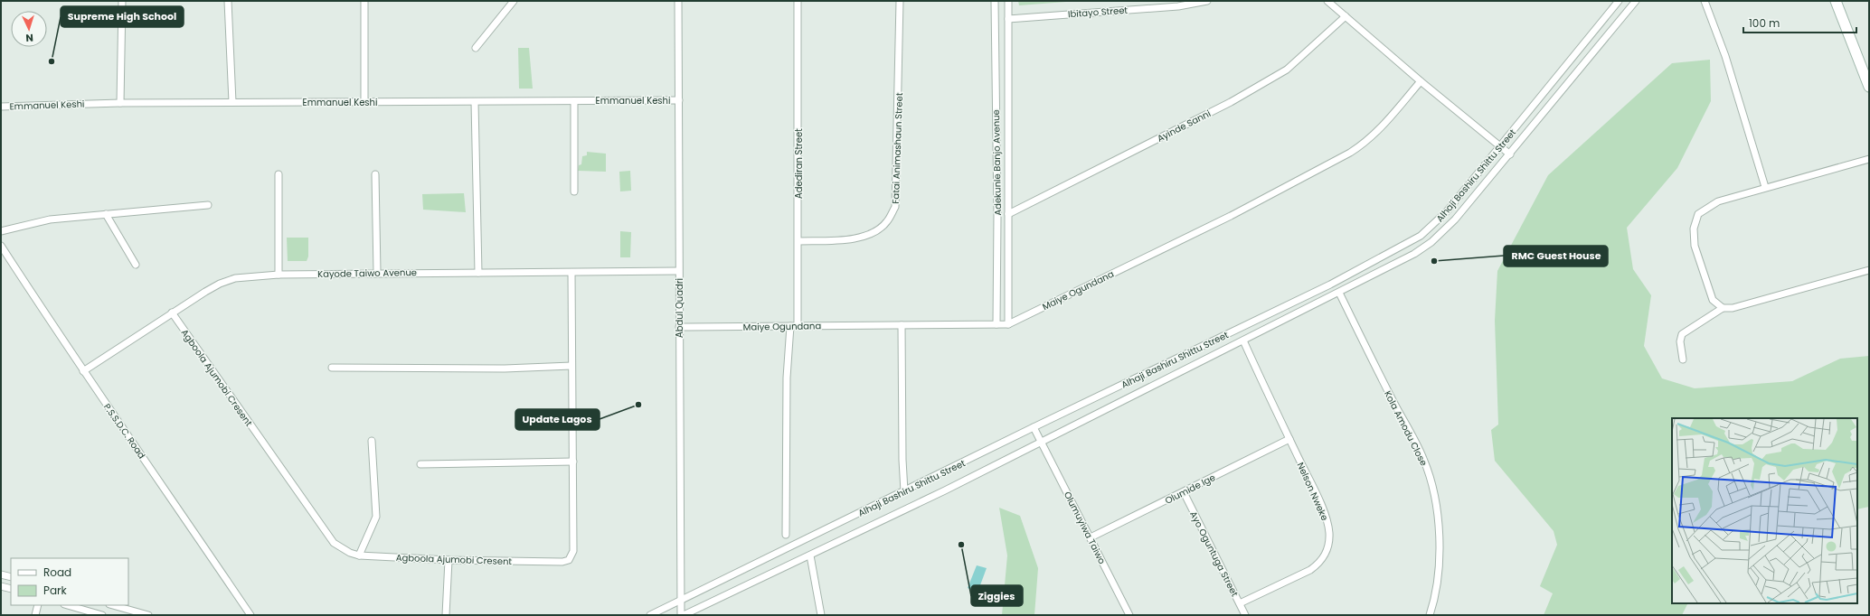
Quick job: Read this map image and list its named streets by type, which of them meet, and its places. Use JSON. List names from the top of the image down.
{
  "streets": {
    "street": [
      "Ibitayo Street",
      "Emmanuel Keshi",
      "Ayinde Sanni",
      "Fatai Animashaun Street",
      "Adekunle Banjo Avenue",
      "Adediran Street",
      "Alhaji Bashiru Shittu Street",
      "Kayode Taiwo Avenue",
      "Maiye Ogundana",
      "Abdul Quadri",
      "Agboola Ajumobi Cresent",
      "Kola Amodu Close",
      "P.S.S.D.C. Road",
      "Olumide Ige",
      "Nelson Nweke",
      "Olumuyiwa Taiwo",
      "Ayo Oguntuga Street"
    ]
  },
  "crossings": [
    ["Ibitayo Street", "Adekunle Banjo Avenue"],
    ["Emmanuel Keshi", "Abdul Quadri"],
    ["Ayinde Sanni", "Adekunle Banjo Avenue"],
    ["Fatai Animashaun Street", "Adediran Street"],
    ["Adekunle Banjo Avenue", "Maiye Ogundana"],
    ["Adediran Street", "Maiye Ogundana"],
    ["Alhaji Bashiru Shittu Street", "Abdul Quadri"],
    ["Alhaji Bashiru Shittu Street", "Kola Amodu Close"],
    ["Alhaji Bashiru Shittu Street", "Nelson Nweke"],
    ["Alhaji Bashiru Shittu Street", "Olumuyiwa Taiwo"],
    ["Kayode Taiwo Avenue", "Abdul Quadri"],
    ["Kayode Taiwo Avenue", "Agboola Ajumobi Cresent"],
    ["Kayode Taiwo Avenue", "P.S.S.D.C. Road"],
    ["Maiye Ogundana", "Abdul Quadri"],
    ["Olumide Ige", "Nelson Nweke"],
    ["Olumide Ige", "Olumuyiwa Taiwo"],
    ["Olumide Ige", "Ayo Oguntuga Street"],
    ["Nelson Nweke", "Ayo Oguntuga Street"]
  ],
  "places": [
    "Supreme High School",
    "RMC Guest House",
    "Update Lagos",
    "Ziggies"
  ],
  "legend": ["Road", "Park"],
  "scale_bar": "100 m",
  "north": "bottom"
}
